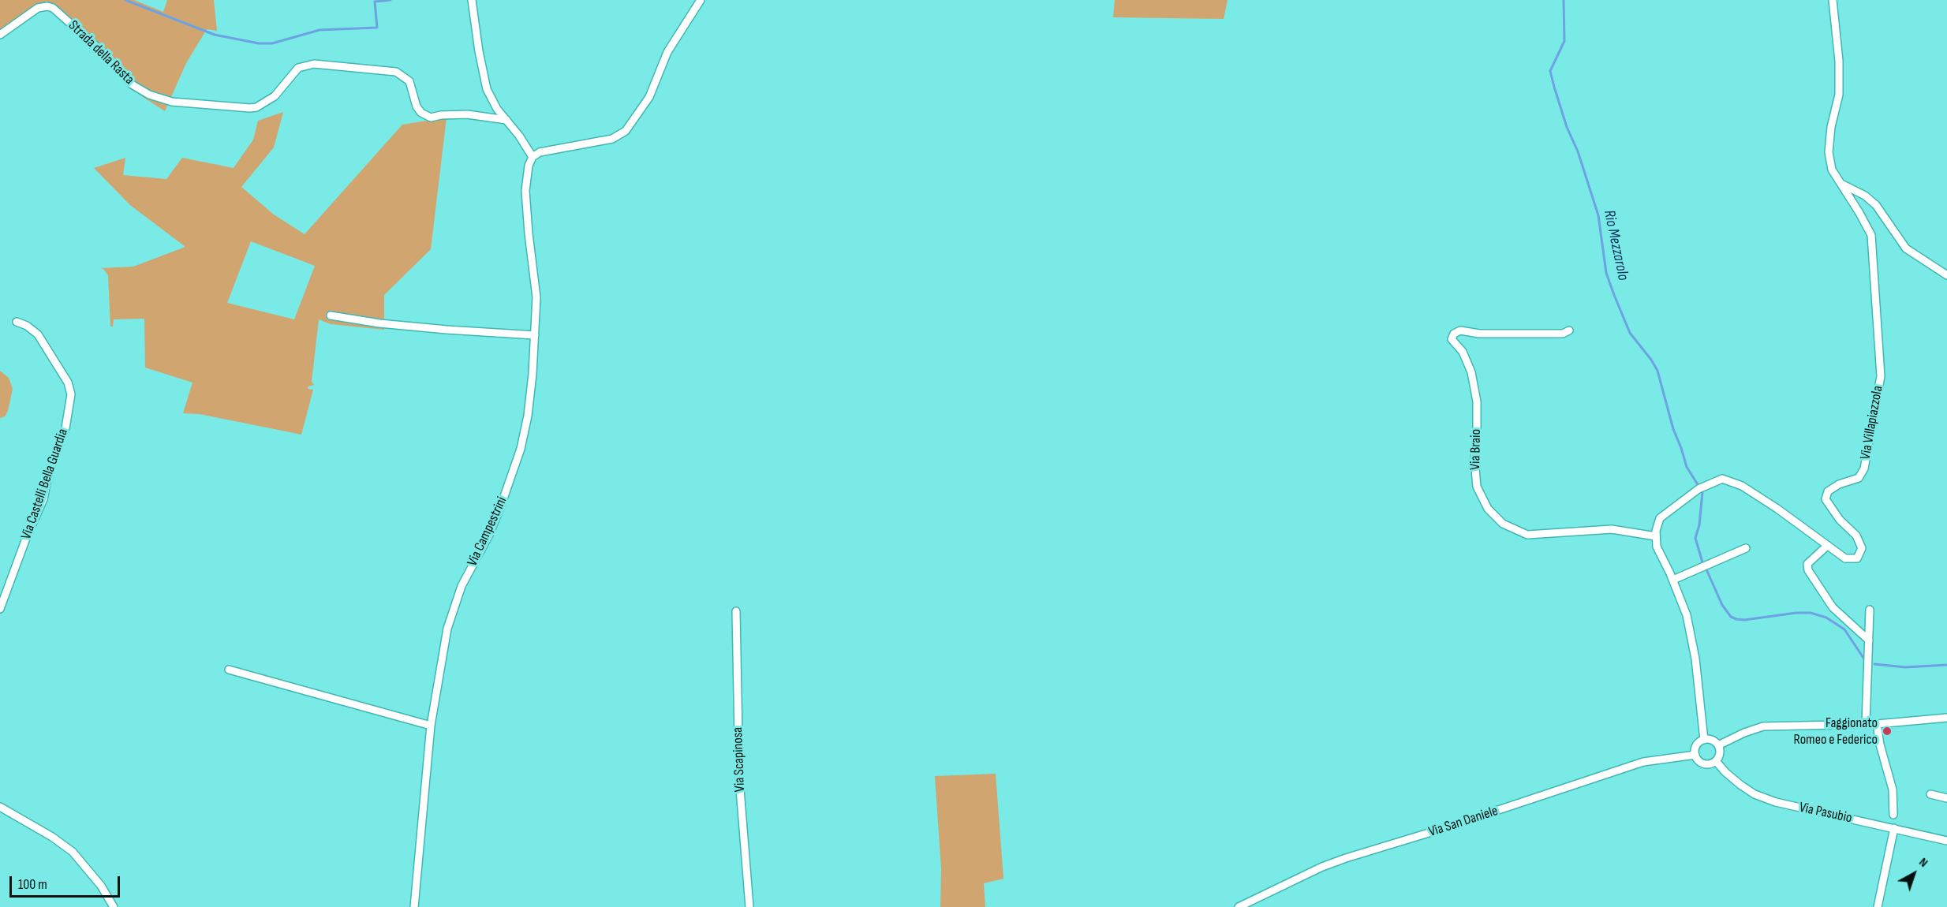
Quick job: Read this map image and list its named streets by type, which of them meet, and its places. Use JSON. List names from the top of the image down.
{
  "streets": {
    "street": [
      "Strada della Rasta",
      "Via Villapiazzola",
      "Via Braio",
      "Via Castelli Bella Guardia",
      "Via Campestrini",
      "Via Scapinosa",
      "Via Pasubio",
      "Via San Daniele"
    ]
  },
  "crossings": [
    ["Via Villapiazzola", "Via Braio"],
    ["Via Pasubio", "Via San Daniele"]
  ],
  "water": ["Rio Mezzarolo"],
  "places": ["Faggionato Romeo e Federico"],
  "scale_bar": "100 m",
  "north": "top right"
}
